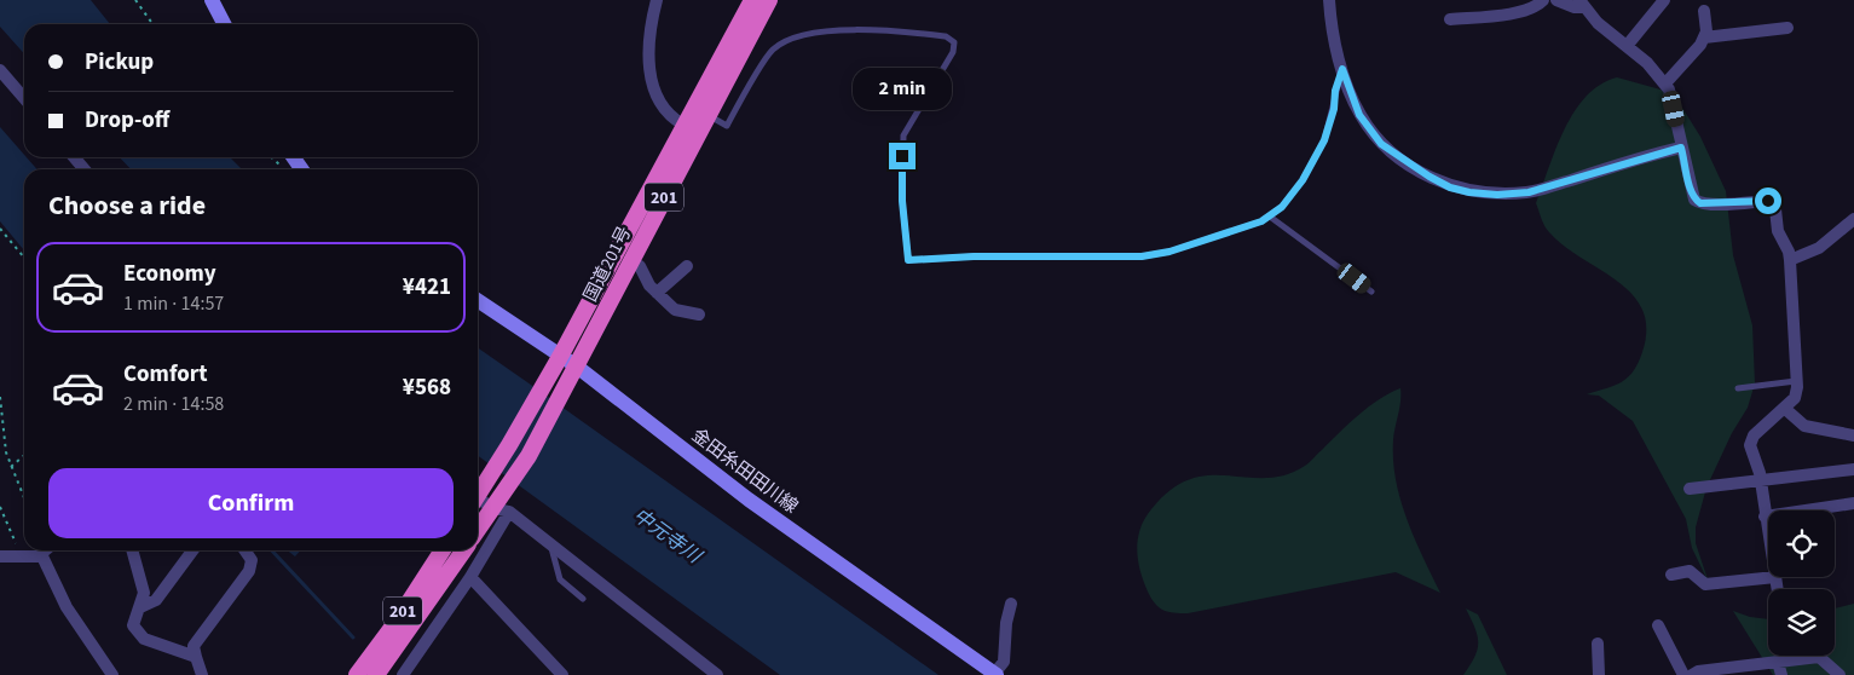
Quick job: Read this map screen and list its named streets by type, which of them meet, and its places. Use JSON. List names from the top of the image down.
{
  "streets": {
    "highway": ["201", "国道201号"],
    "main road": ["金田糸田田川線"]
  },
  "crossings": [
    ["国道201号", "金田糸田田川線"]
  ],
  "water": ["中元寺川"],
  "page": {
    "banner": ["Pickup", "Drop-off"],
    "bubble": "2 min",
    "heading": "Choose a ride",
    "list": [
      {
        "name": "Economy",
        "note": "1 min · 14:57",
        "value": "¥421"
      },
      {
        "name": "Comfort",
        "note": "2 min · 14:58",
        "value": "¥568"
      }
    ],
    "buttons": "Confirm"
  }
}
